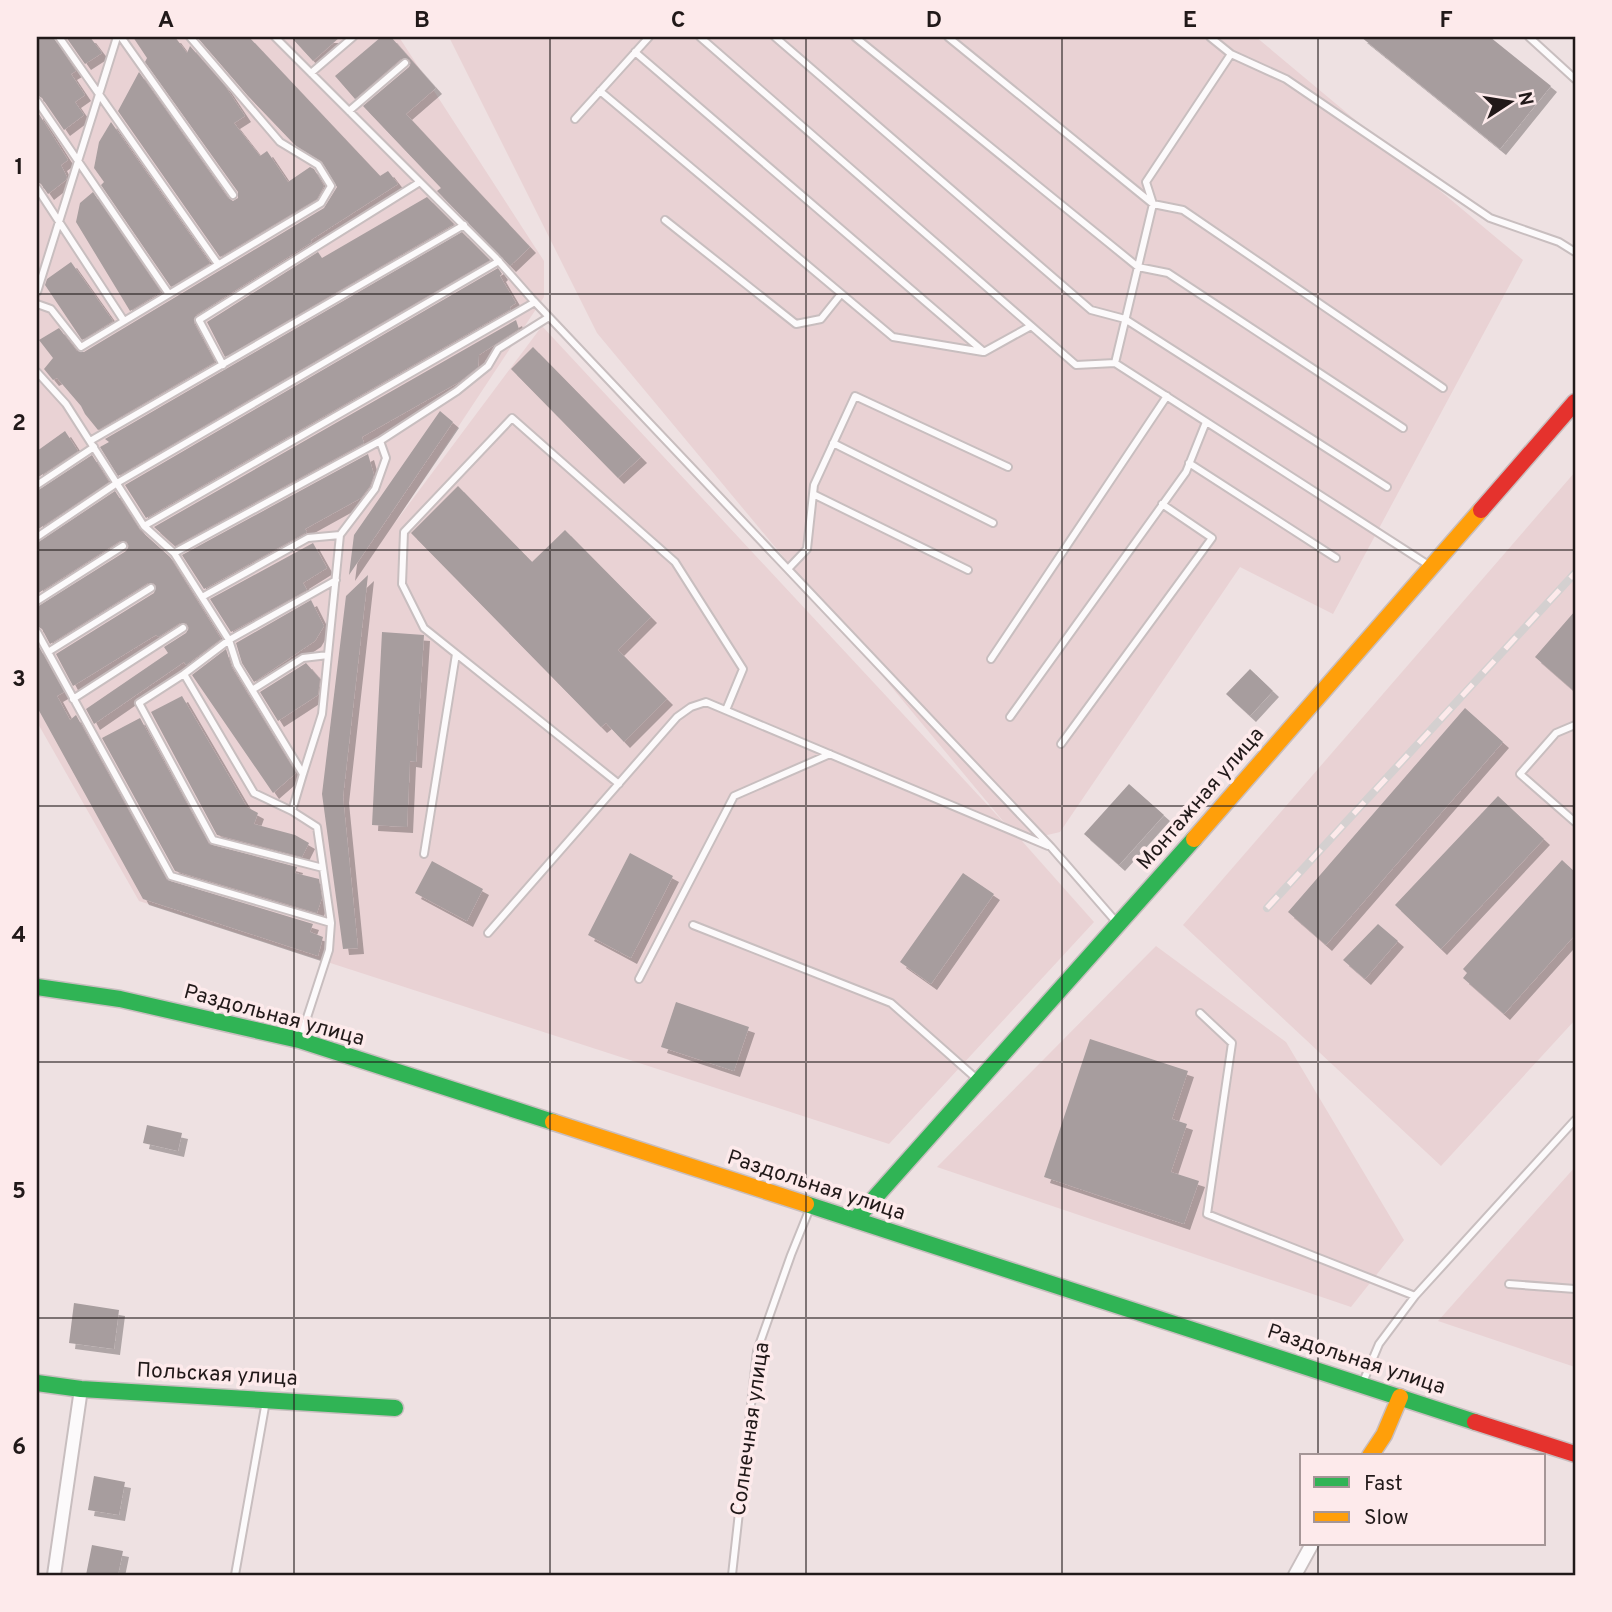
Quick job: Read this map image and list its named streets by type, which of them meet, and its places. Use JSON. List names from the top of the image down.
{
  "streets": {
    "main road": ["Монтажная улица", "Раздольная улица", "Польская улица"],
    "lane": ["Солнечная улица"]
  },
  "crossings": [
    ["Монтажная улица", "Раздольная улица"],
    ["Раздольная улица", "Солнечная улица"]
  ],
  "legend": ["Fast", "Slow"],
  "north": "right",
  "grid": {
    "columns": [
      "A",
      "B",
      "C",
      "D",
      "E",
      "F"
    ],
    "rows": [
      "1",
      "2",
      "3",
      "4",
      "5",
      "6"
    ]
  }
}
